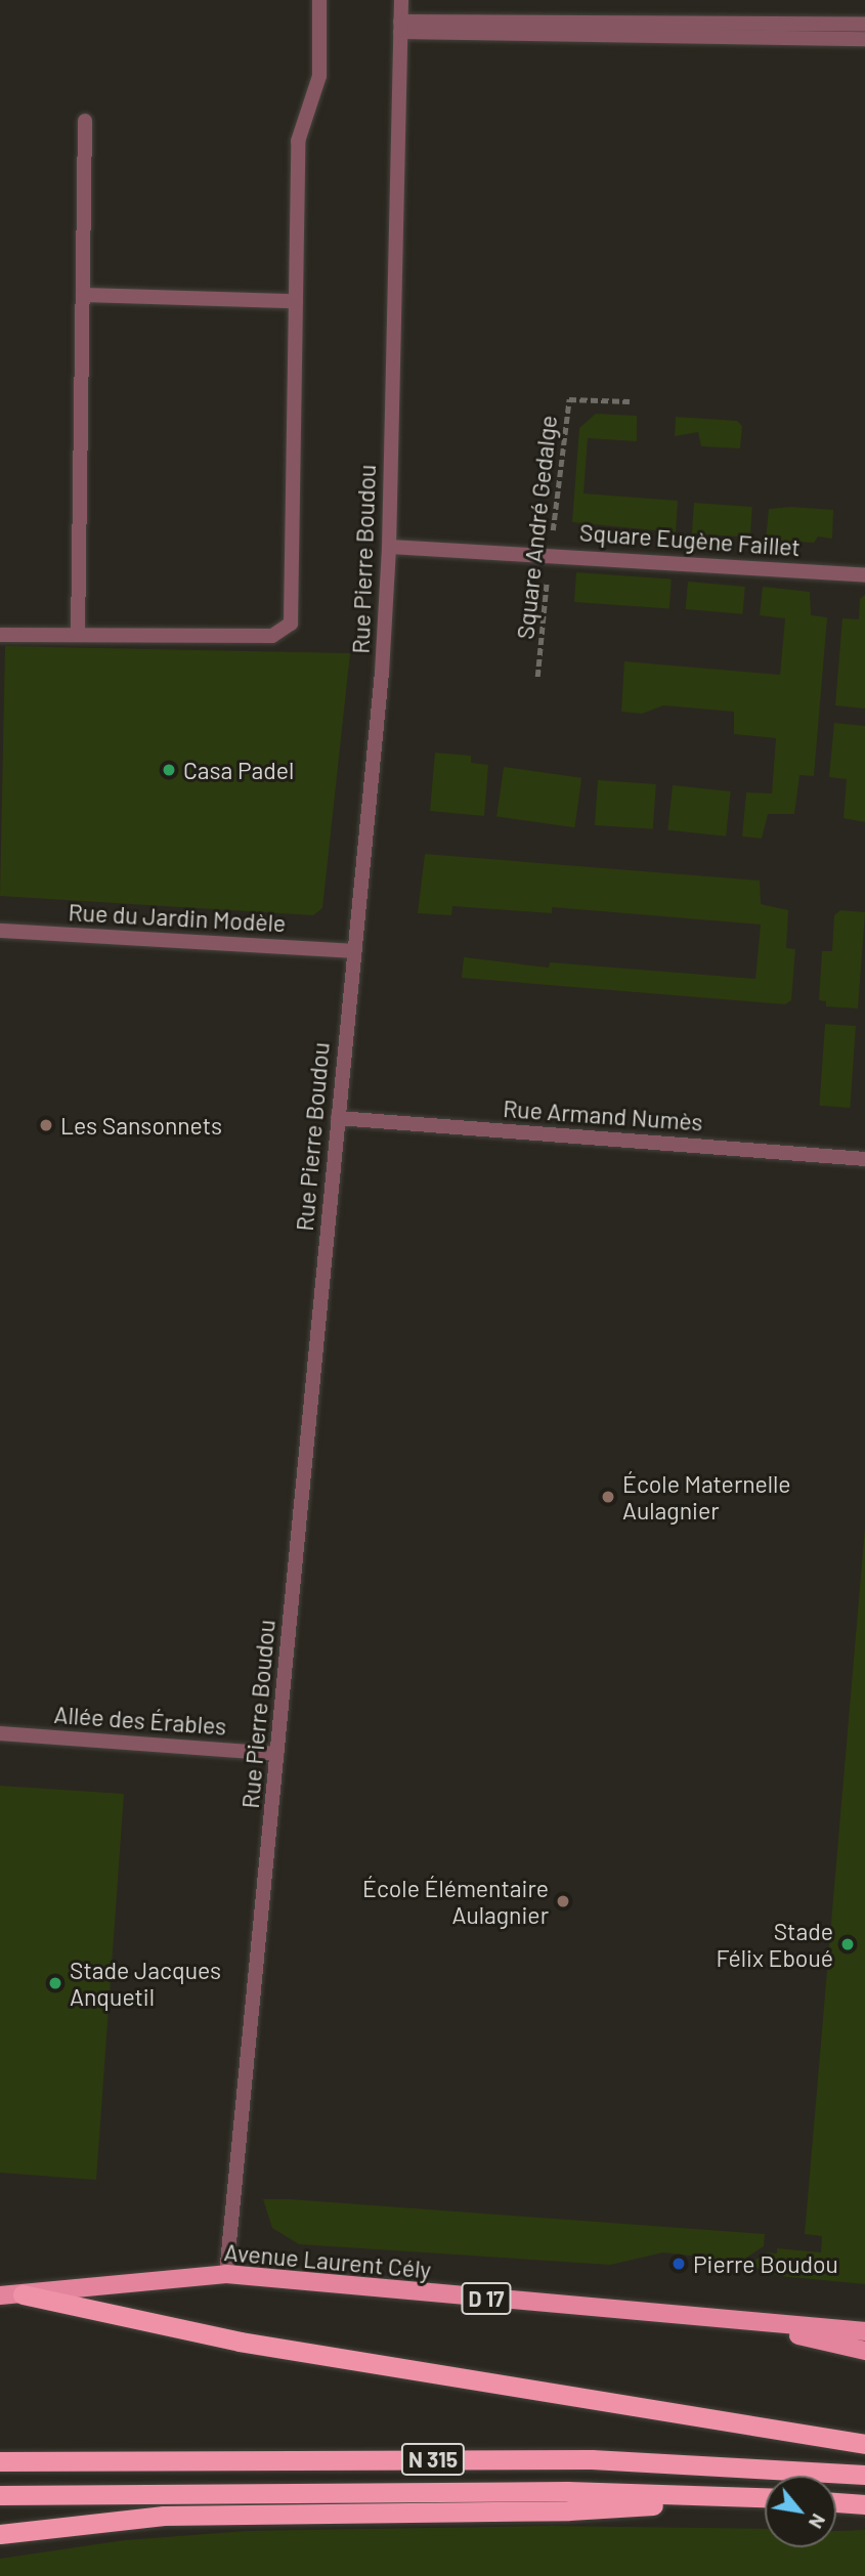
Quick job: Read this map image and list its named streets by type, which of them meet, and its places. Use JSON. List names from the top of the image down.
{
  "streets": {
    "highway": ["N 315"],
    "main road": ["Avenue Laurent Cély", "D 17"],
    "street": [
      "Square Eugène Faillet",
      "Rue Pierre Boudou",
      "Rue du Jardin Modèle",
      "Rue Armand Numès",
      "Allée des Érables"
    ],
    "path": ["Square André Gedalge"]
  },
  "crossings": [
    ["Square André Gedalge", "Square Eugène Faillet"],
    ["Square Eugène Faillet", "Rue Pierre Boudou"],
    ["Rue Pierre Boudou", "Rue du Jardin Modèle"],
    ["Rue Pierre Boudou", "Rue Armand Numès"],
    ["Rue Pierre Boudou", "Allée des Érables"],
    ["Rue Pierre Boudou", "Avenue Laurent Cély"],
    ["Avenue Laurent Cély", "D 17"]
  ],
  "places": [
    "Casa Padel",
    "Les Sansonnets",
    "École Maternelle Aulagnier",
    "École Élémentaire Aulagnier",
    "Stade Félix Eboué",
    "Stade Jacques Anquetil",
    "Pierre Boudou"
  ],
  "north": "bottom right"
}
